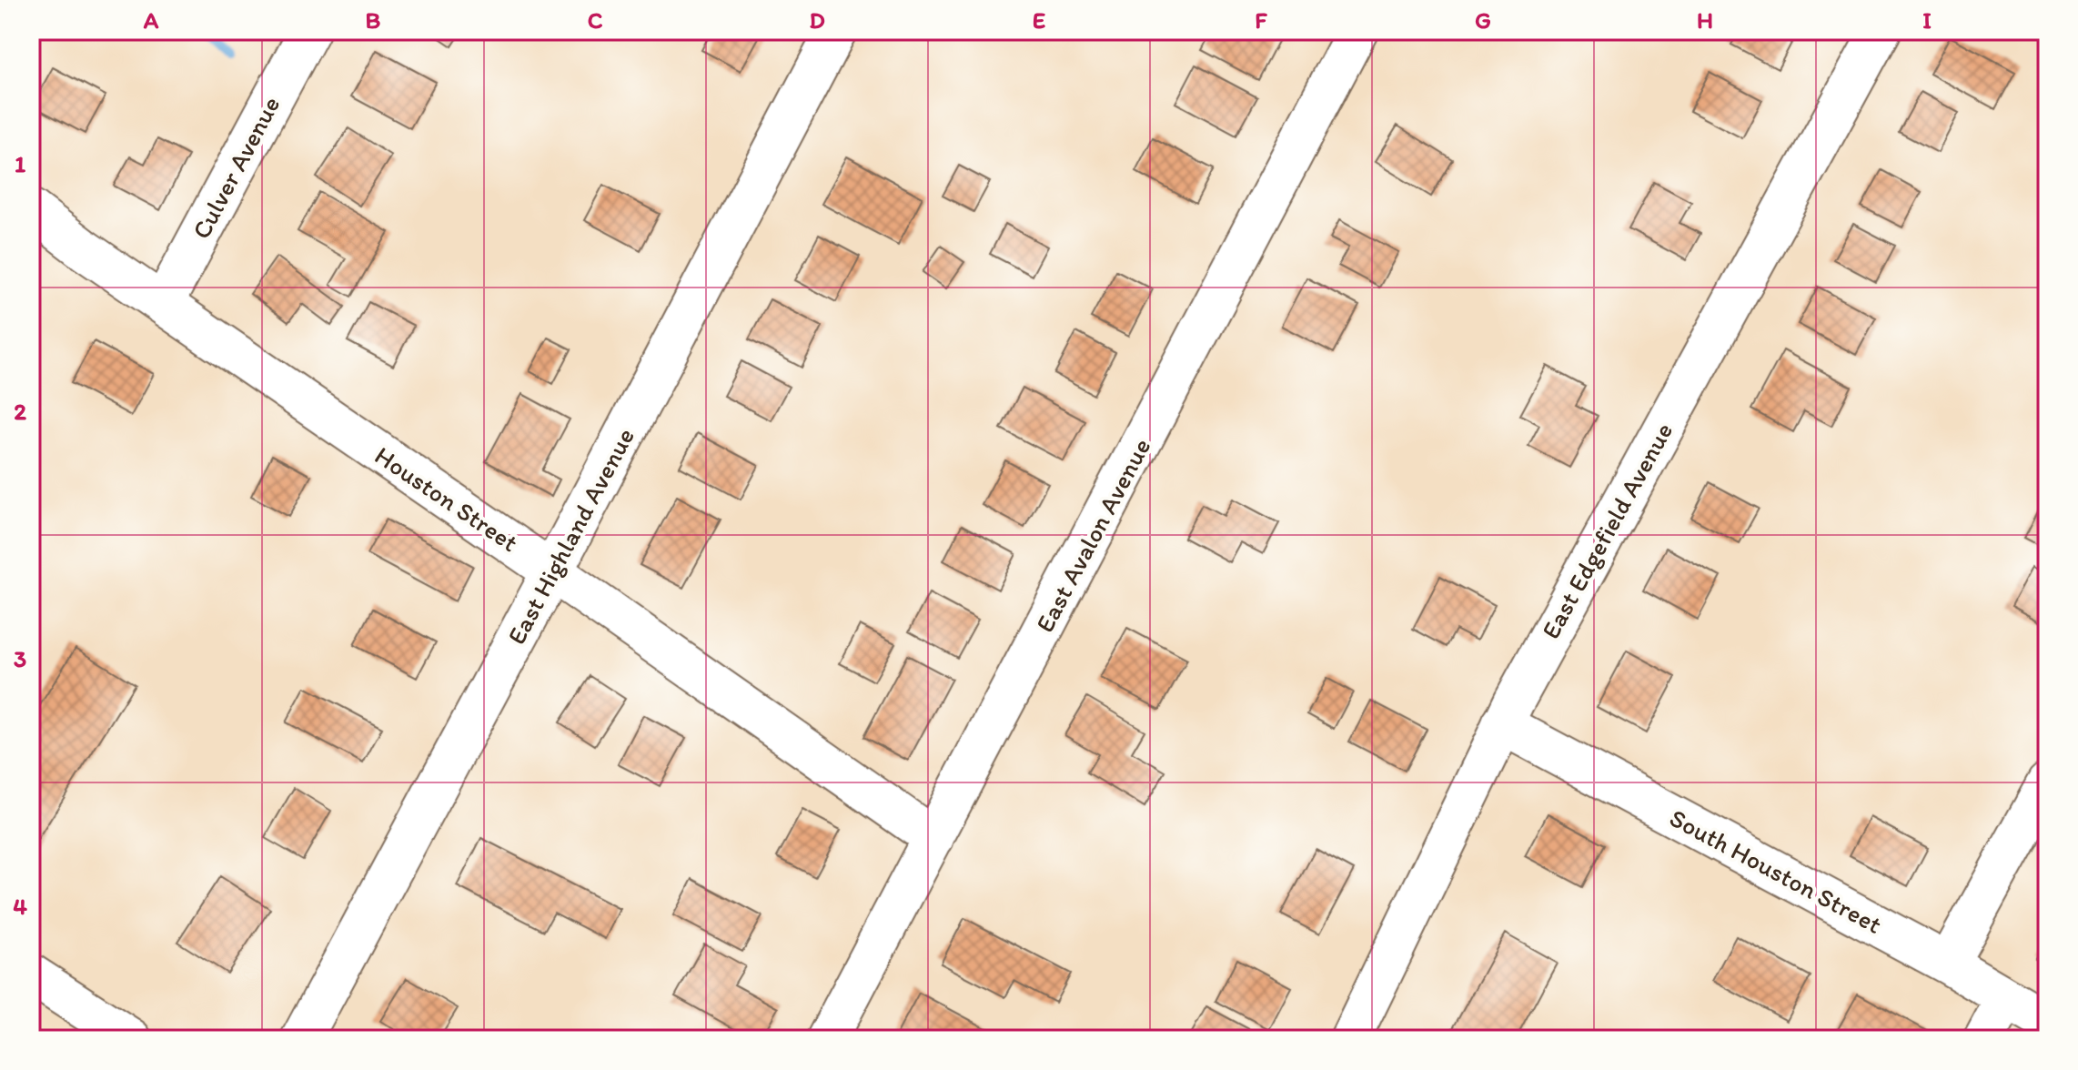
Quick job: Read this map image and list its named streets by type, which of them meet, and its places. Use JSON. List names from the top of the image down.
{
  "streets": {
    "street": [
      "Culver Avenue",
      "Houston Street",
      "East Edgefield Avenue",
      "East Avalon Avenue",
      "East Highland Avenue",
      "South Houston Street"
    ]
  },
  "crossings": [
    ["Culver Avenue", "Houston Street"],
    ["Houston Street", "East Avalon Avenue"],
    ["Houston Street", "East Highland Avenue"],
    ["East Edgefield Avenue", "South Houston Street"]
  ],
  "grid": {
    "columns": [
      "A",
      "B",
      "C",
      "D",
      "E",
      "F",
      "G",
      "H",
      "I"
    ],
    "rows": [
      "1",
      "2",
      "3",
      "4"
    ]
  }
}
